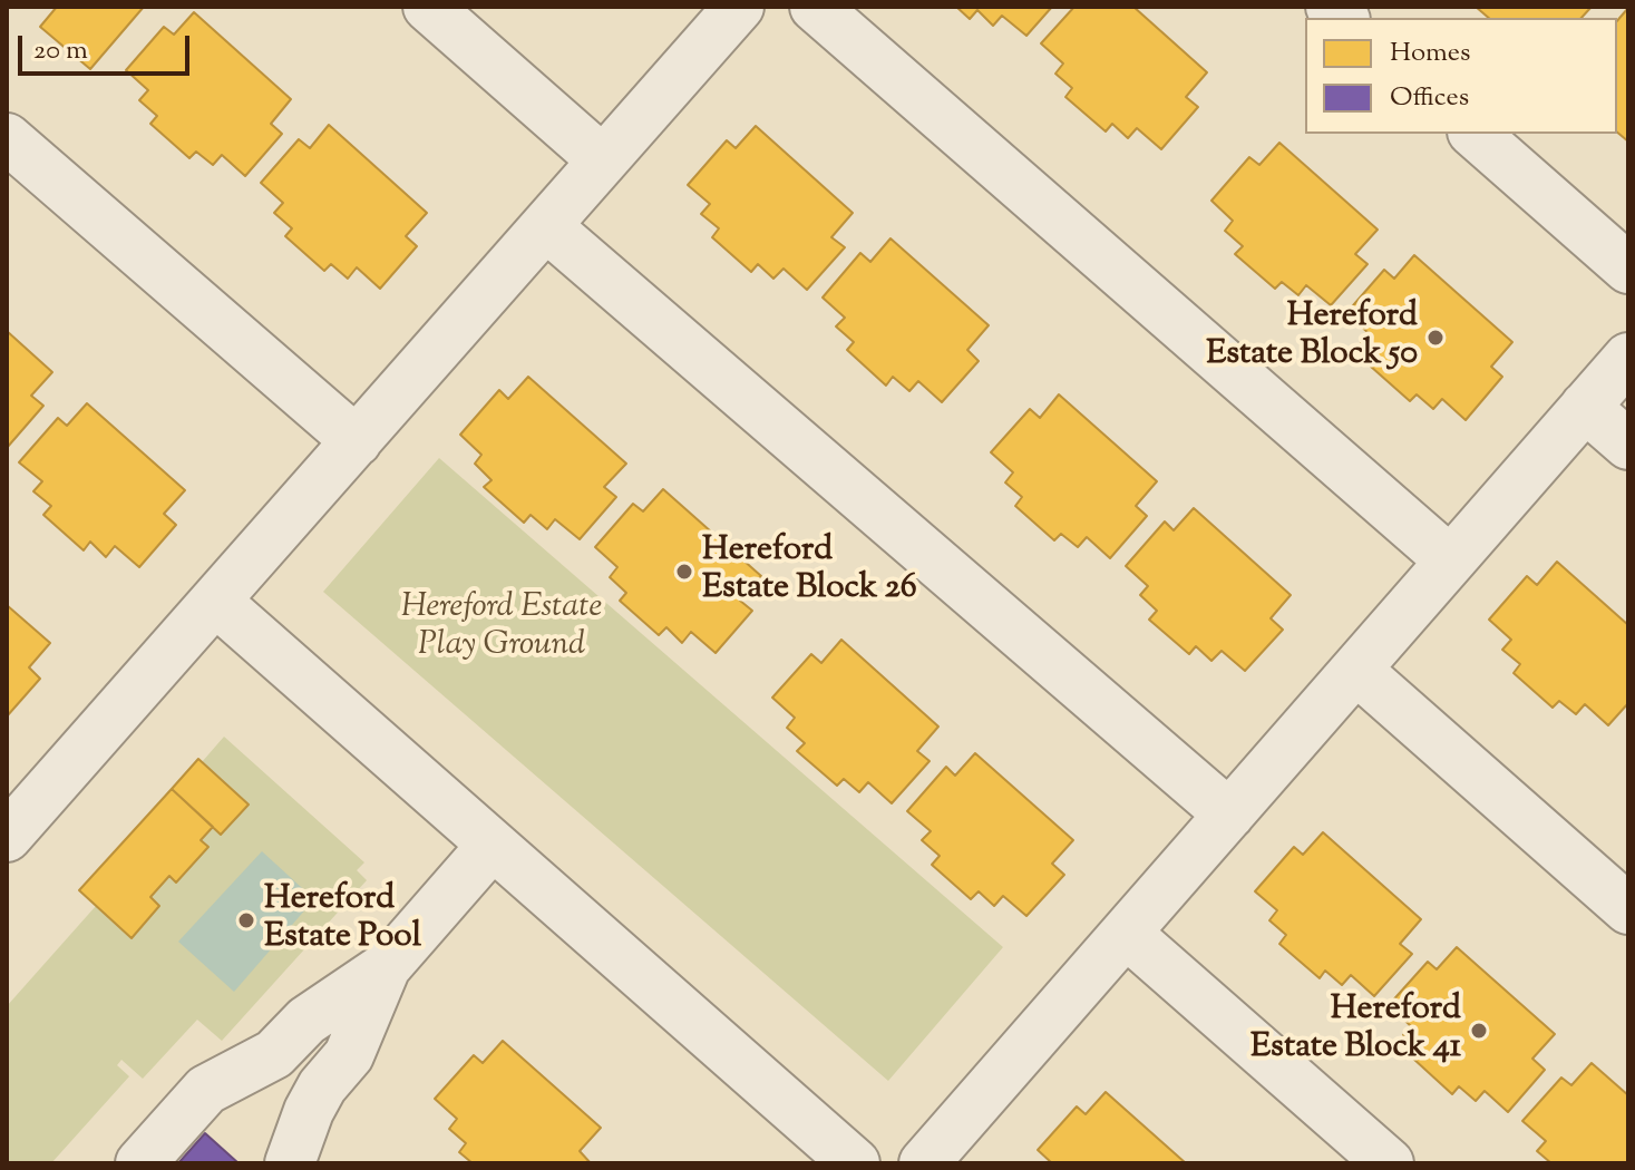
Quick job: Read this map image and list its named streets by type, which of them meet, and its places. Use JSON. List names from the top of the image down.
{
  "parks": ["Hereford Estate Play Ground"],
  "places": [
    "Hereford Estate Block 50",
    "Hereford Estate Block 26",
    "Hereford Estate Pool",
    "Hereford Estate Block 41"
  ],
  "legend": ["Homes", "Offices"],
  "scale_bar": "20 m"
}
